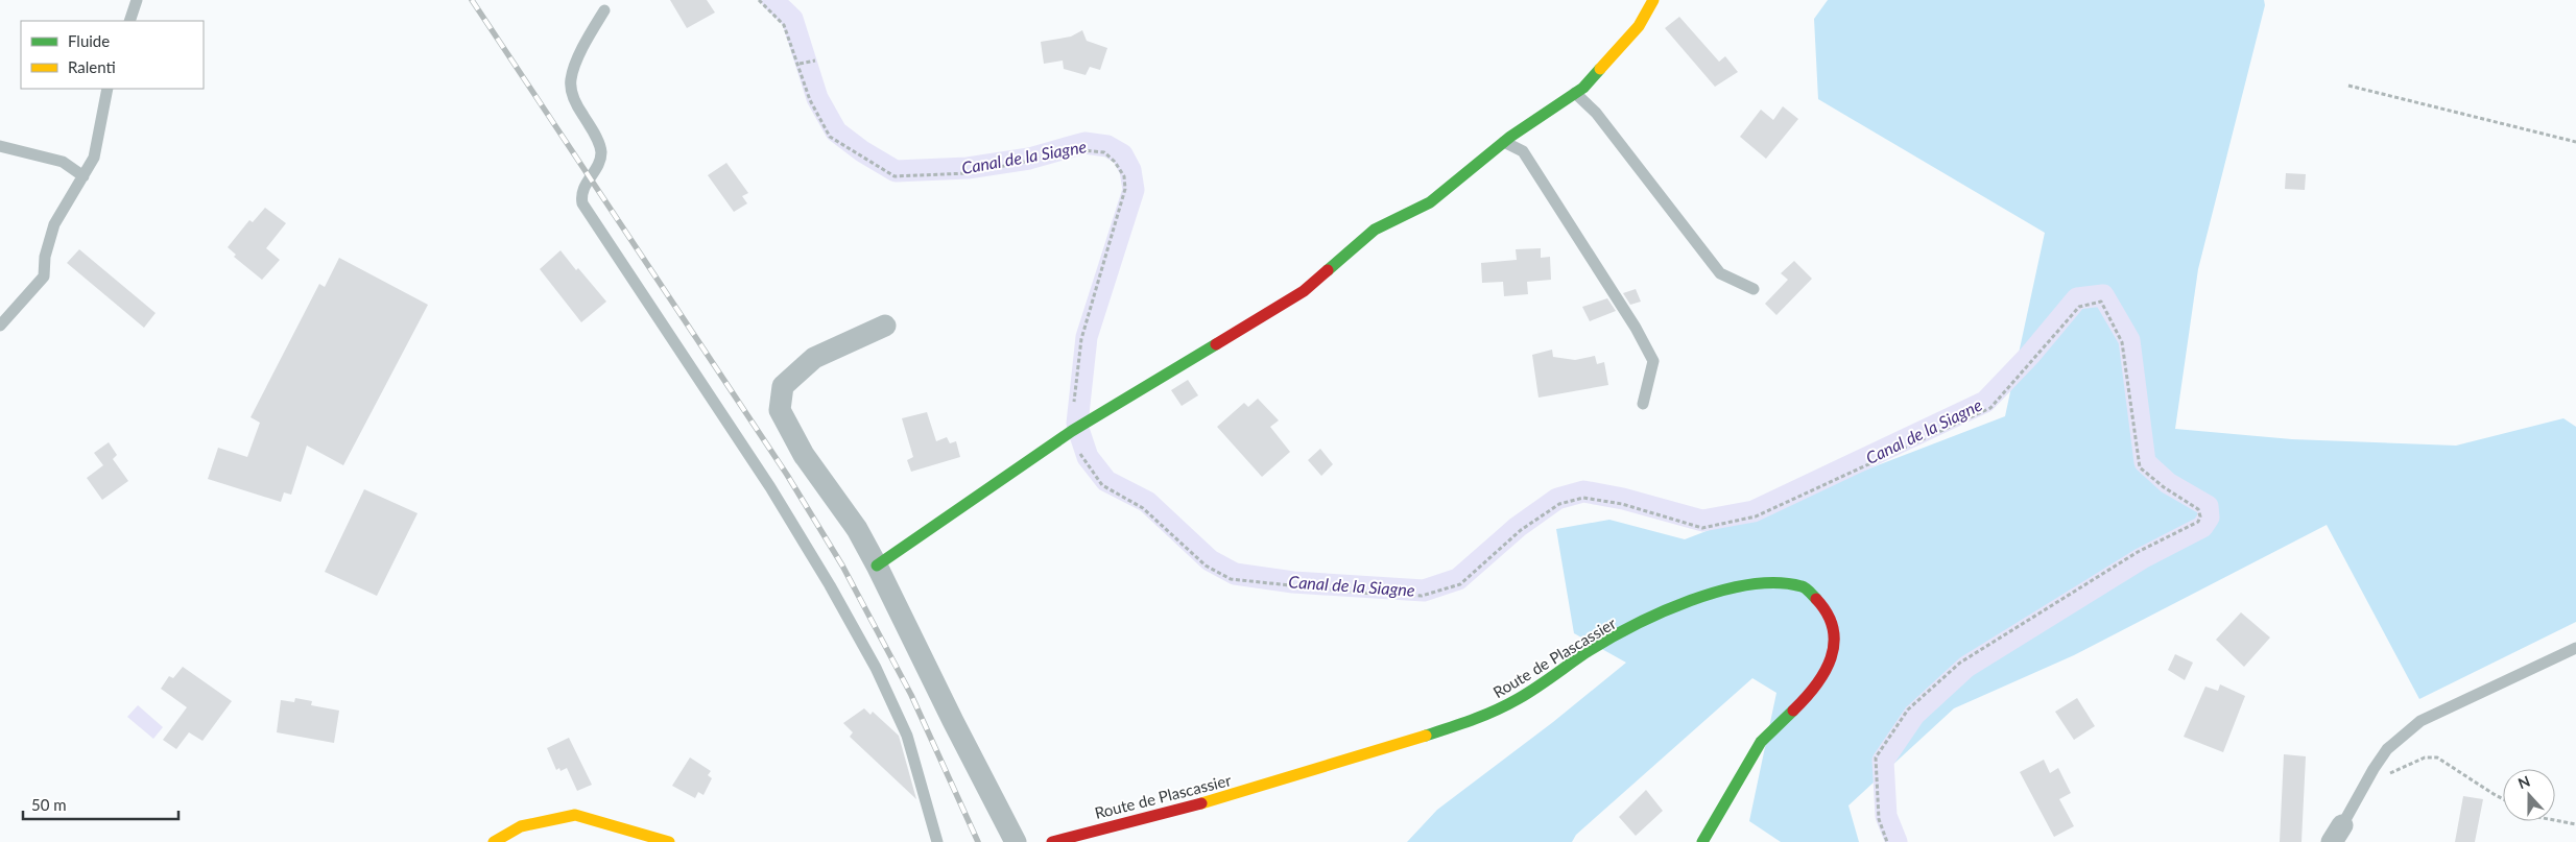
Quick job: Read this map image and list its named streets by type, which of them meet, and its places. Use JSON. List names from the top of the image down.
{
  "streets": {
    "street": ["Route de Plascassier"]
  },
  "water": ["Canal de la Siagne"],
  "legend": ["Fluide", "Ralenti"],
  "scale_bar": "50 m",
  "north": "top"
}
